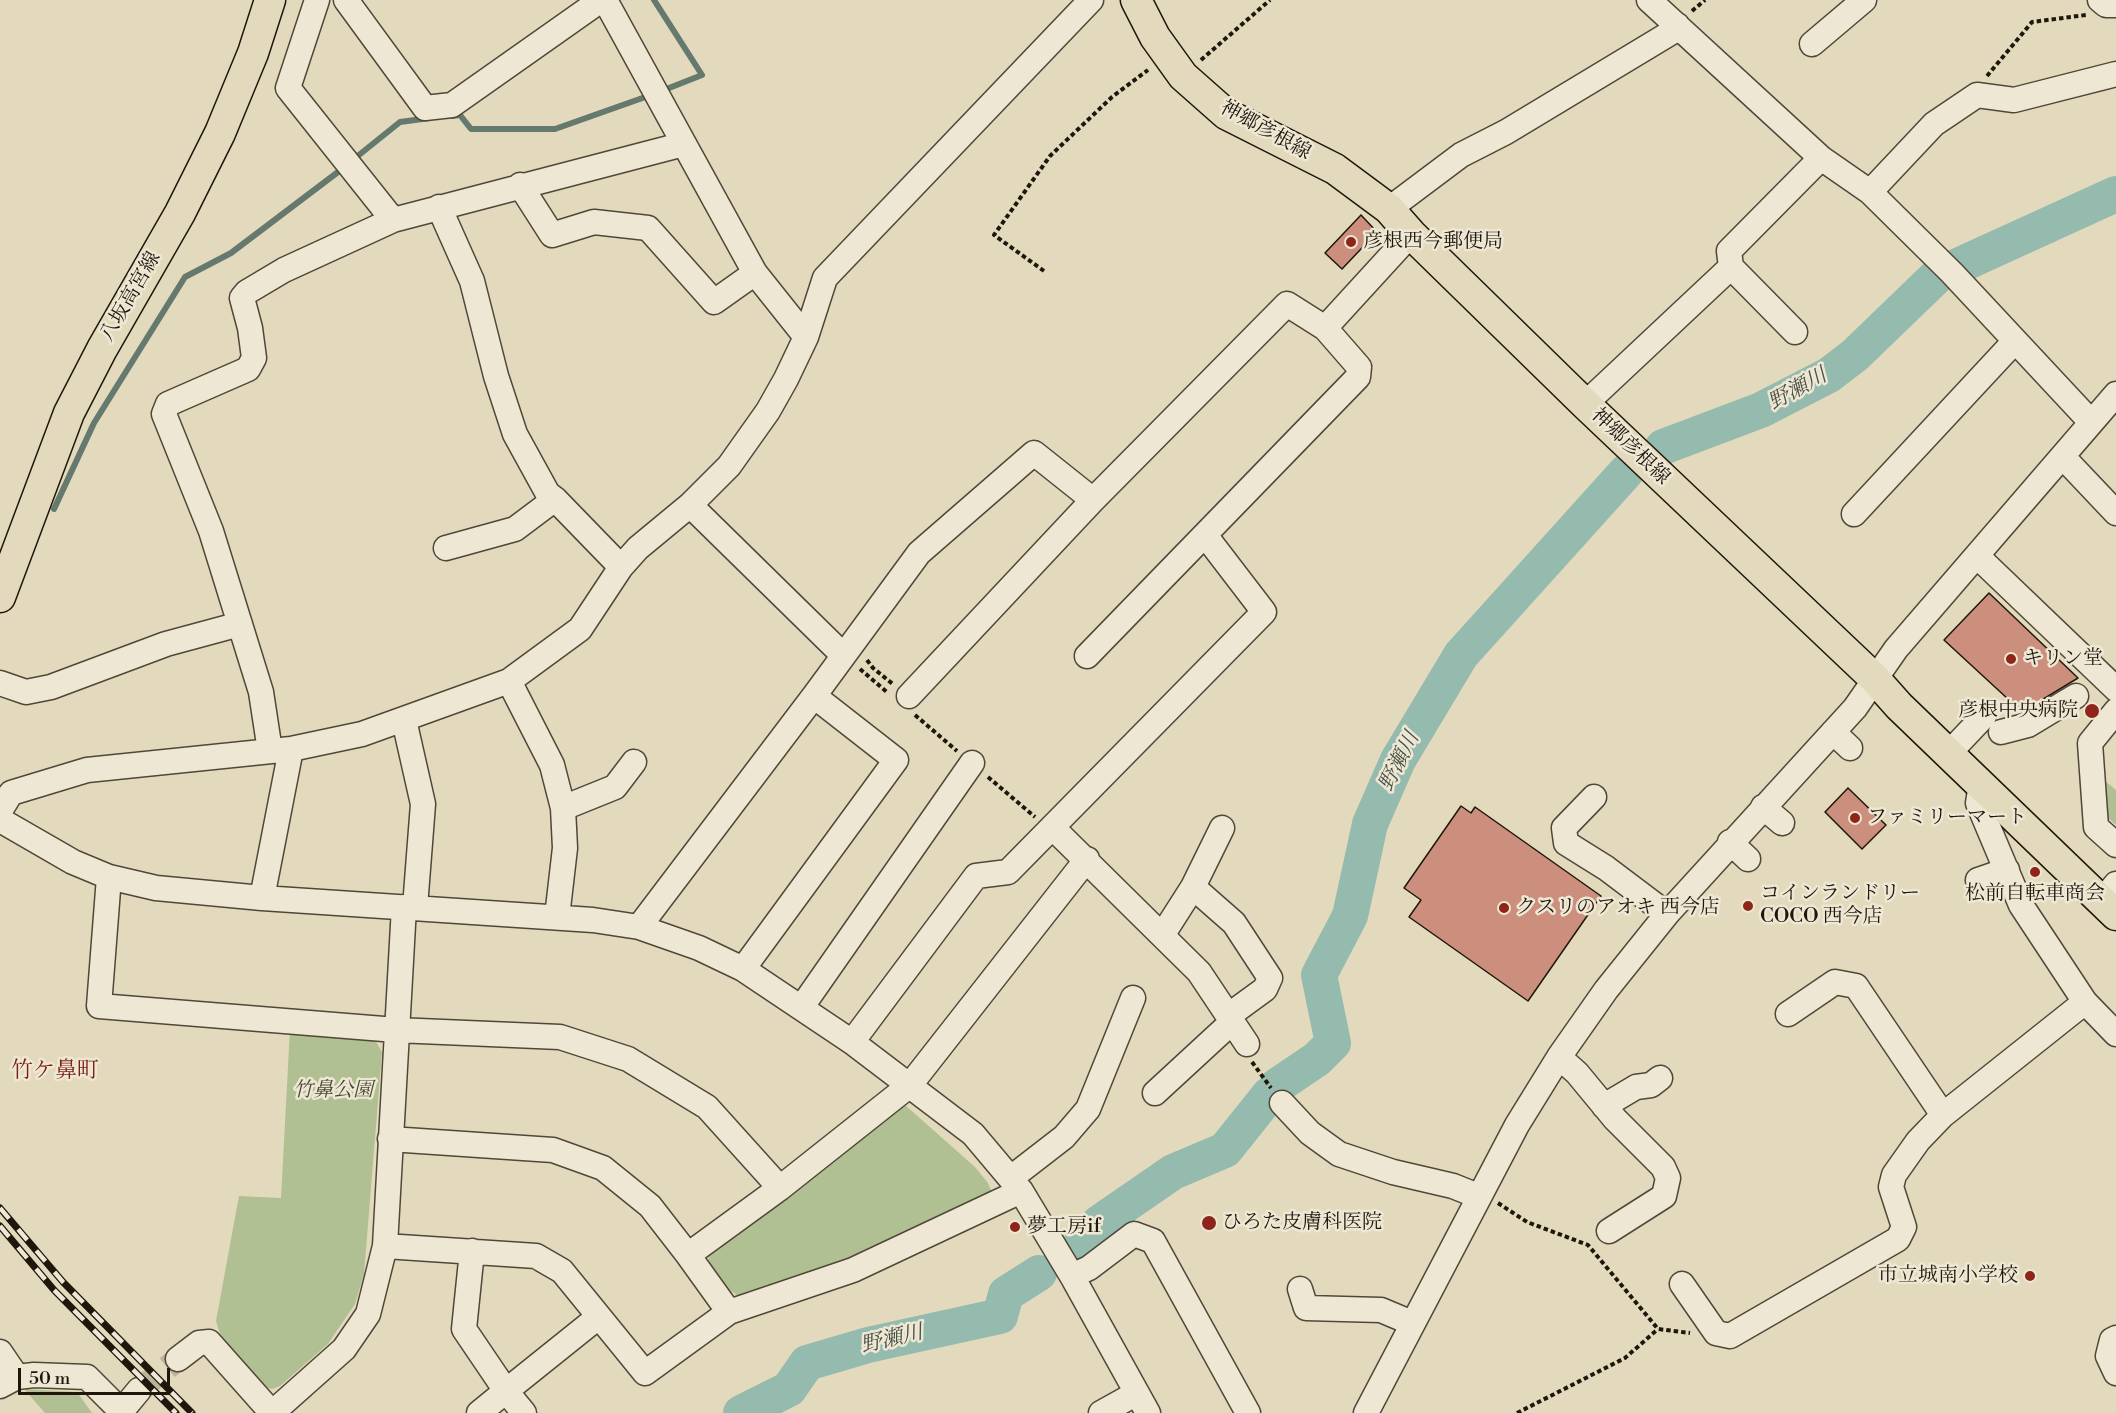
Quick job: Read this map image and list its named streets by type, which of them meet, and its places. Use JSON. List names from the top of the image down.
{
  "streets": {
    "main road": ["神郷彦根線", "八坂高宮線"]
  },
  "districts": ["竹ケ鼻町"],
  "water": ["野瀬川"],
  "parks": ["竹鼻公園"],
  "places": [
    "彦根西今郵便局",
    "キリン堂",
    "彦根中央病院",
    "ファミリーマート",
    "松前自転車商会",
    "コインランドリー COCO 西今店",
    "クスリのアオキ 西今店",
    "ひろた皮膚科医院",
    "夢工房if",
    "市立城南小学校"
  ],
  "scale_bar": "50 m"
}
